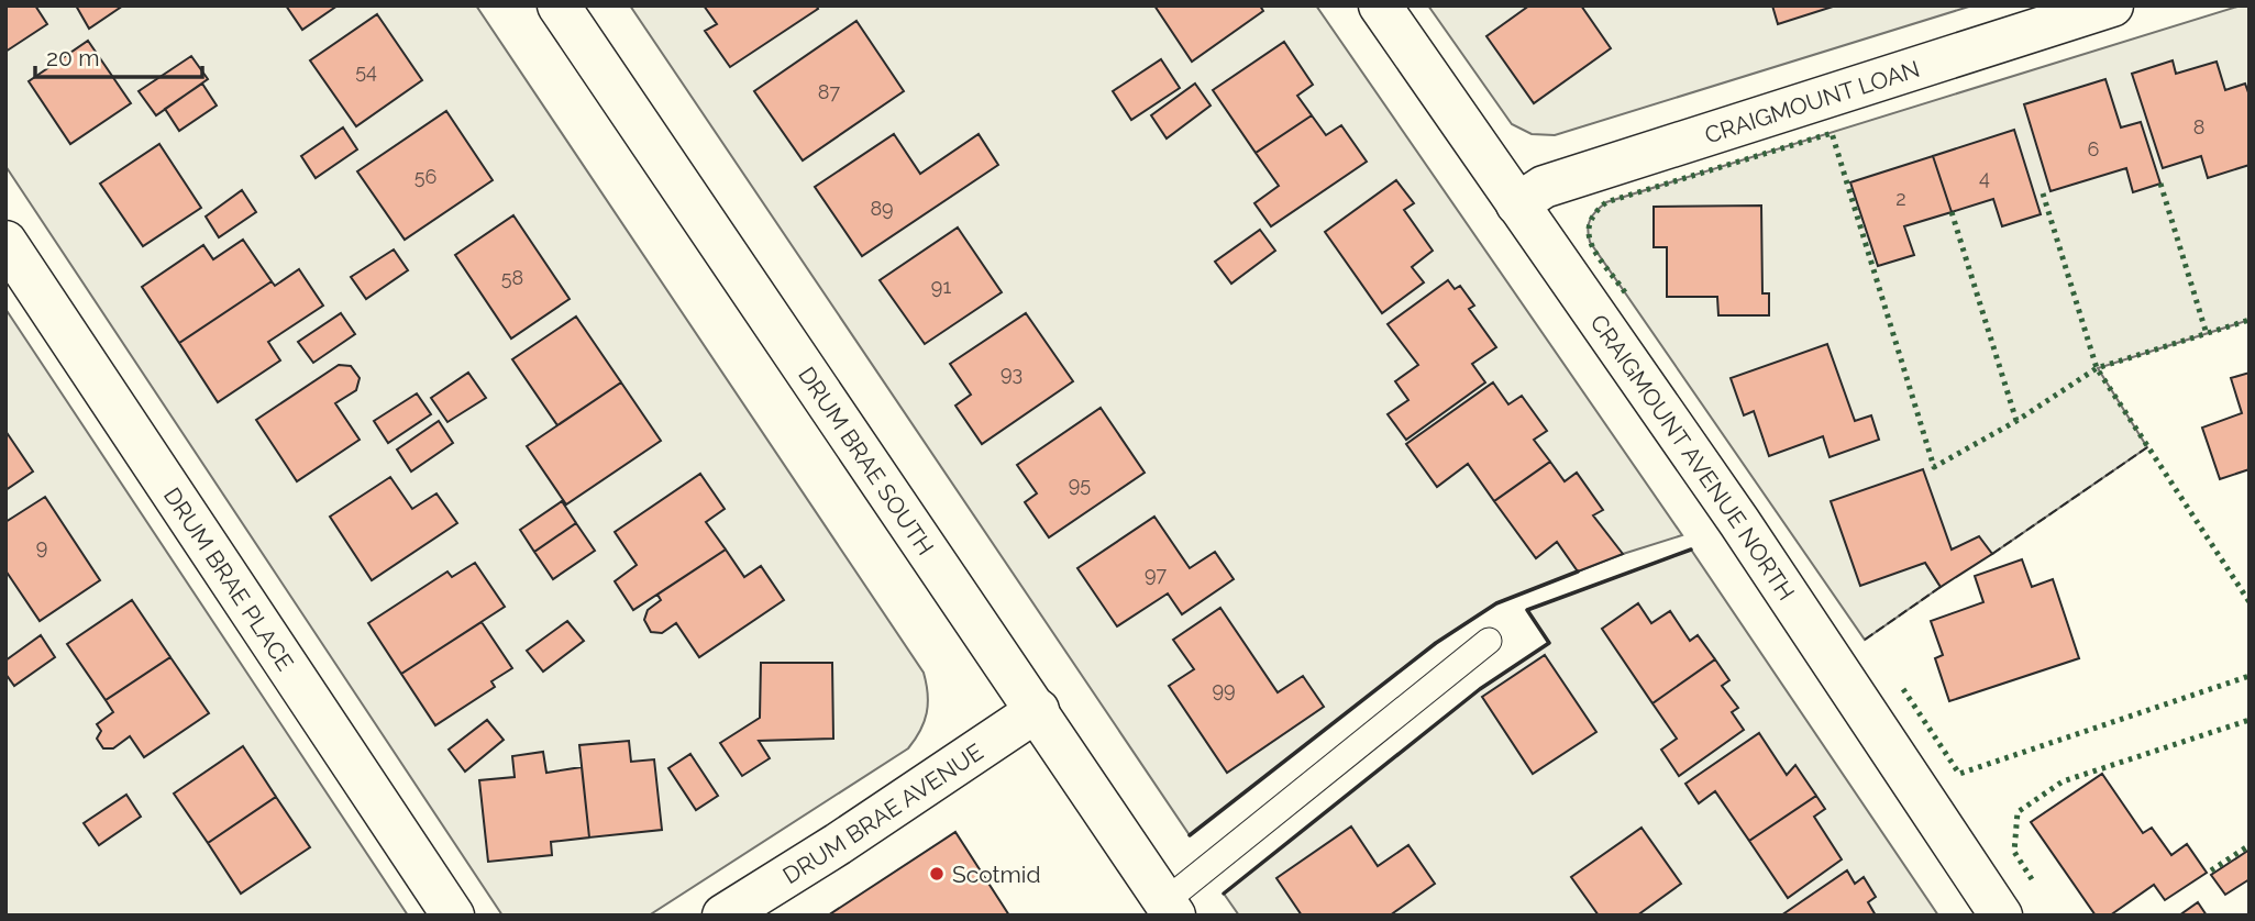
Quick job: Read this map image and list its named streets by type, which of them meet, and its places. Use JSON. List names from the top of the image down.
{
  "streets": {
    "street": [
      "CRAIGMOUNT LOAN",
      "CRAIGMOUNT AVENUE NORTH",
      "DRUM BRAE SOUTH",
      "DRUM BRAE PLACE",
      "DRUM BRAE AVENUE"
    ]
  },
  "crossings": [
    ["CRAIGMOUNT LOAN", "CRAIGMOUNT AVENUE NORTH"],
    ["DRUM BRAE SOUTH", "DRUM BRAE AVENUE"]
  ],
  "places": ["Scotmid"],
  "house_numbers": [
    "54",
    "87",
    "8",
    "6",
    "56",
    "4",
    "2",
    "89",
    "58",
    "91",
    "93",
    "95",
    "9",
    "97",
    "99"
  ],
  "scale_bar": "20 m"
}
